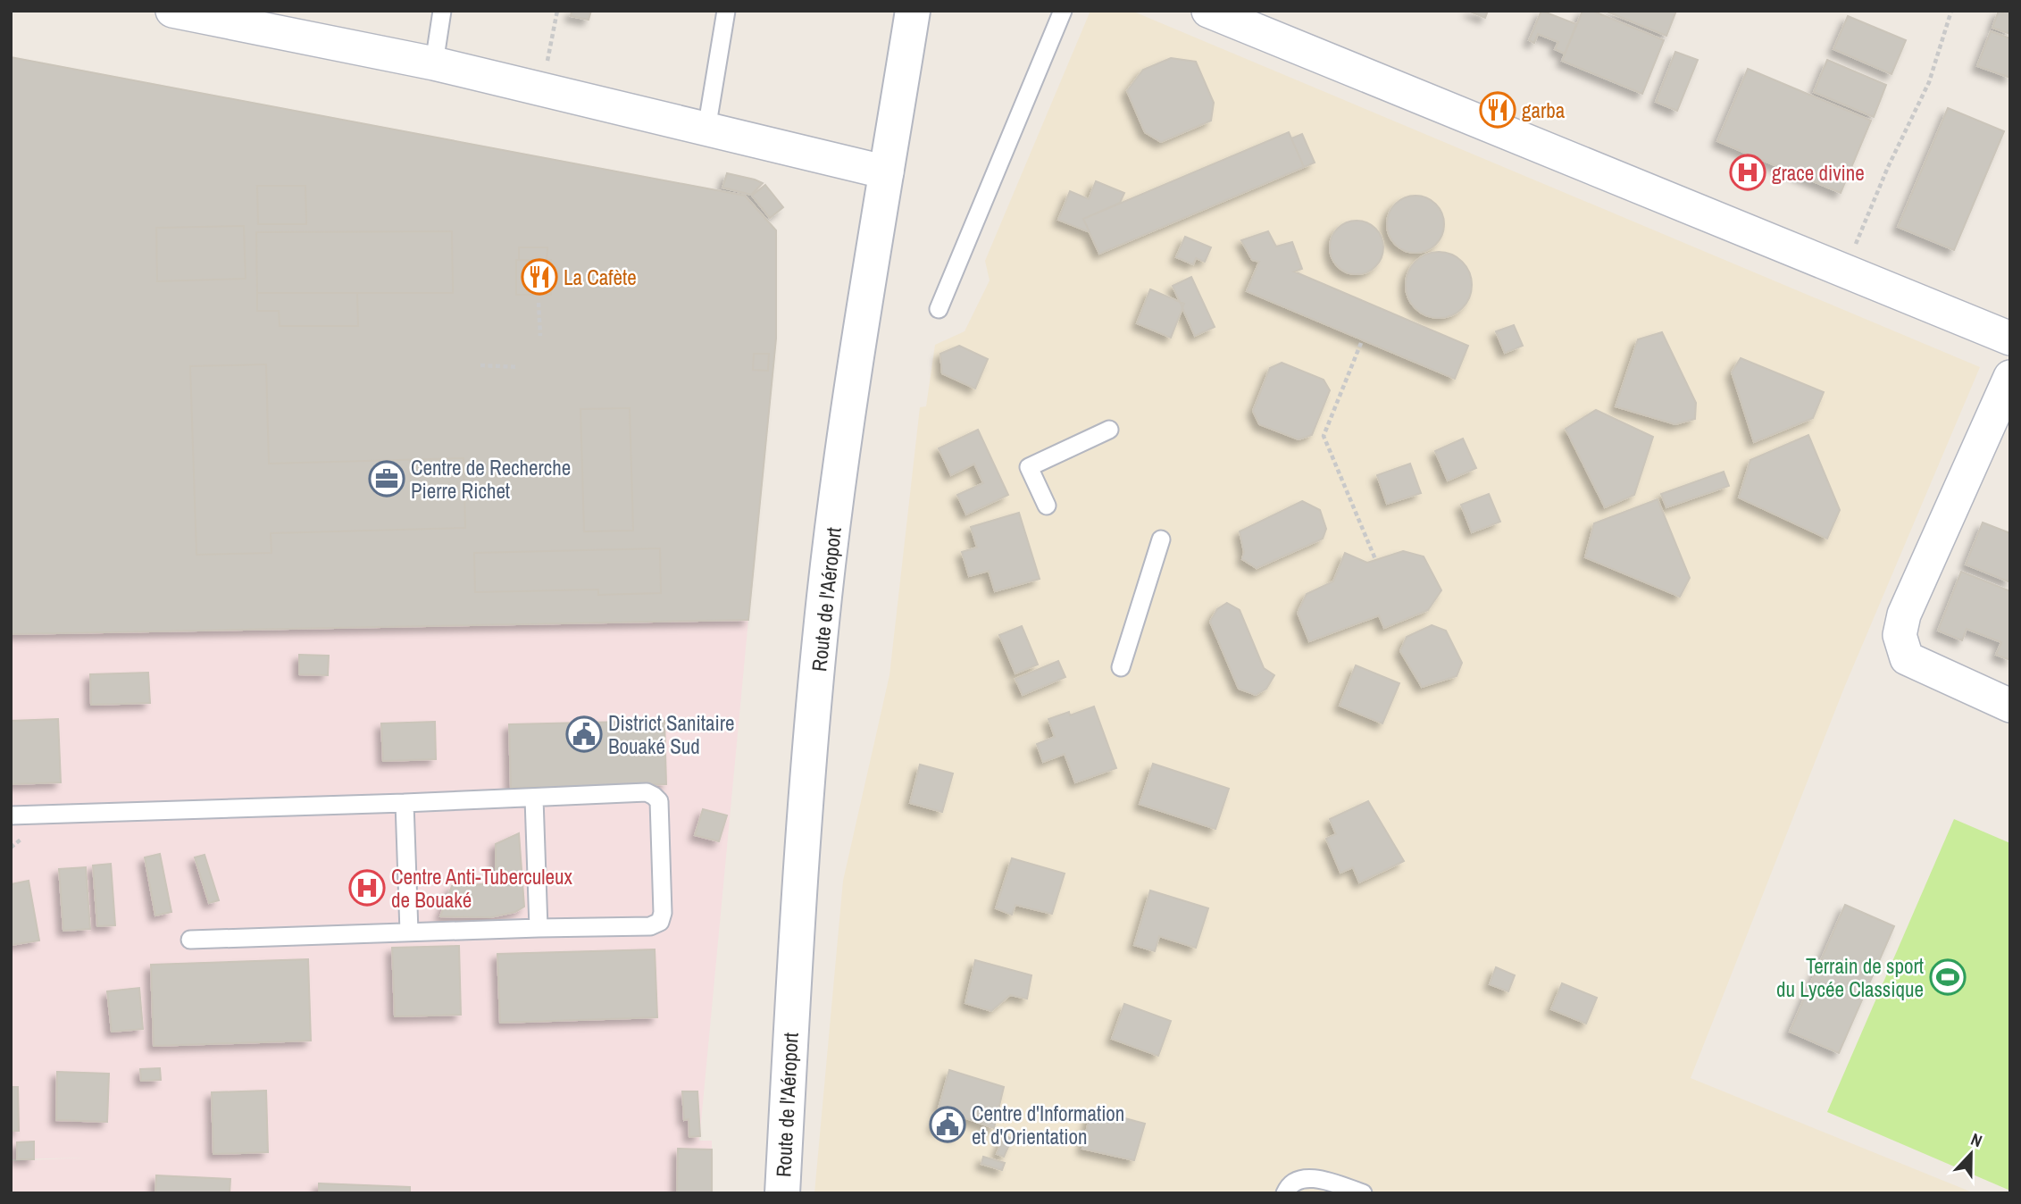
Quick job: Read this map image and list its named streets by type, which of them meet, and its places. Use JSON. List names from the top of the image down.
{
  "streets": {
    "main road": ["Route de l'Aéroport"]
  },
  "places": {
    "restaurant": ["garba", "La Cafète"],
    "hospital": ["grace divine", "Centre Anti-Tuberculeux de Bouaké"],
    "office": ["Centre de Recherche Pierre Richet"],
    "public building": ["District Sanitaire Bouaké Sud", "Centre d'Information et d'Orientation"],
    "sports": ["Terrain de sport du Lycée Classique"]
  },
  "north": "top"
}
